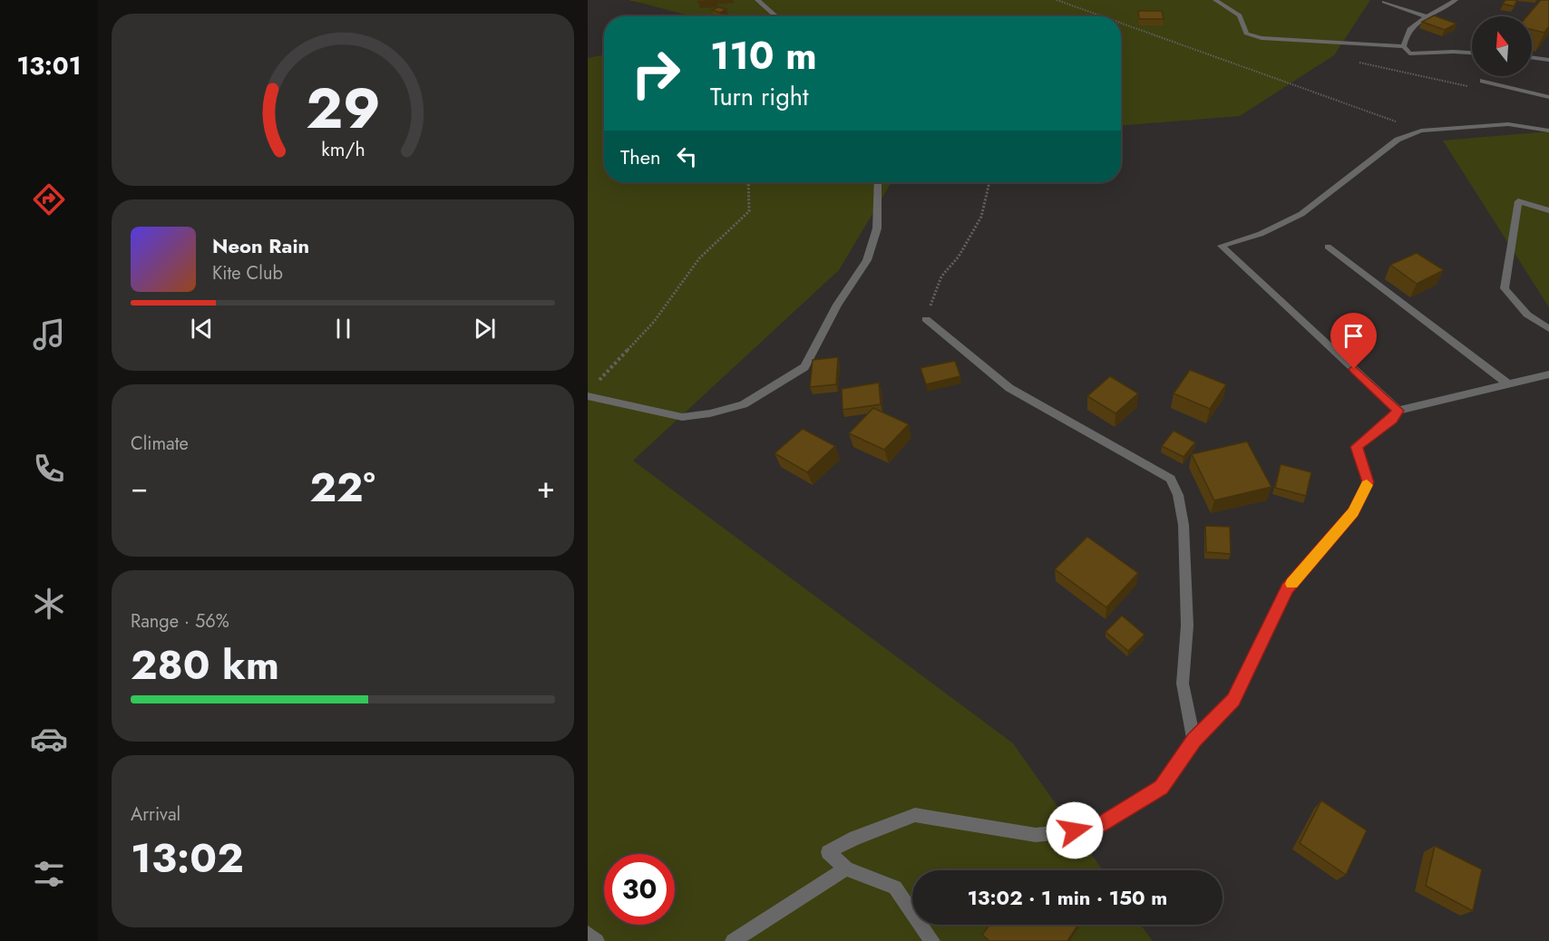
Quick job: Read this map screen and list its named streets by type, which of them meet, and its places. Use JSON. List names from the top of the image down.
{
  "north": "top",
  "page": {
    "tabs": "13:01",
    "turn": ["110 m", "Turn right"],
    "then": "Then",
    "song": ["Neon Rain", "Kite Club"],
    "tile": [
      "Climate",
      ["Range · 56%", "280 km"],
      ["Arrival", "13:02"]
    ],
    "heat": ["−", "22°", "+"],
    "limit": "30",
    "trip": "13:02 · 1 min · 150 m",
    "gauge": ["29", "km/h"]
  }
}
